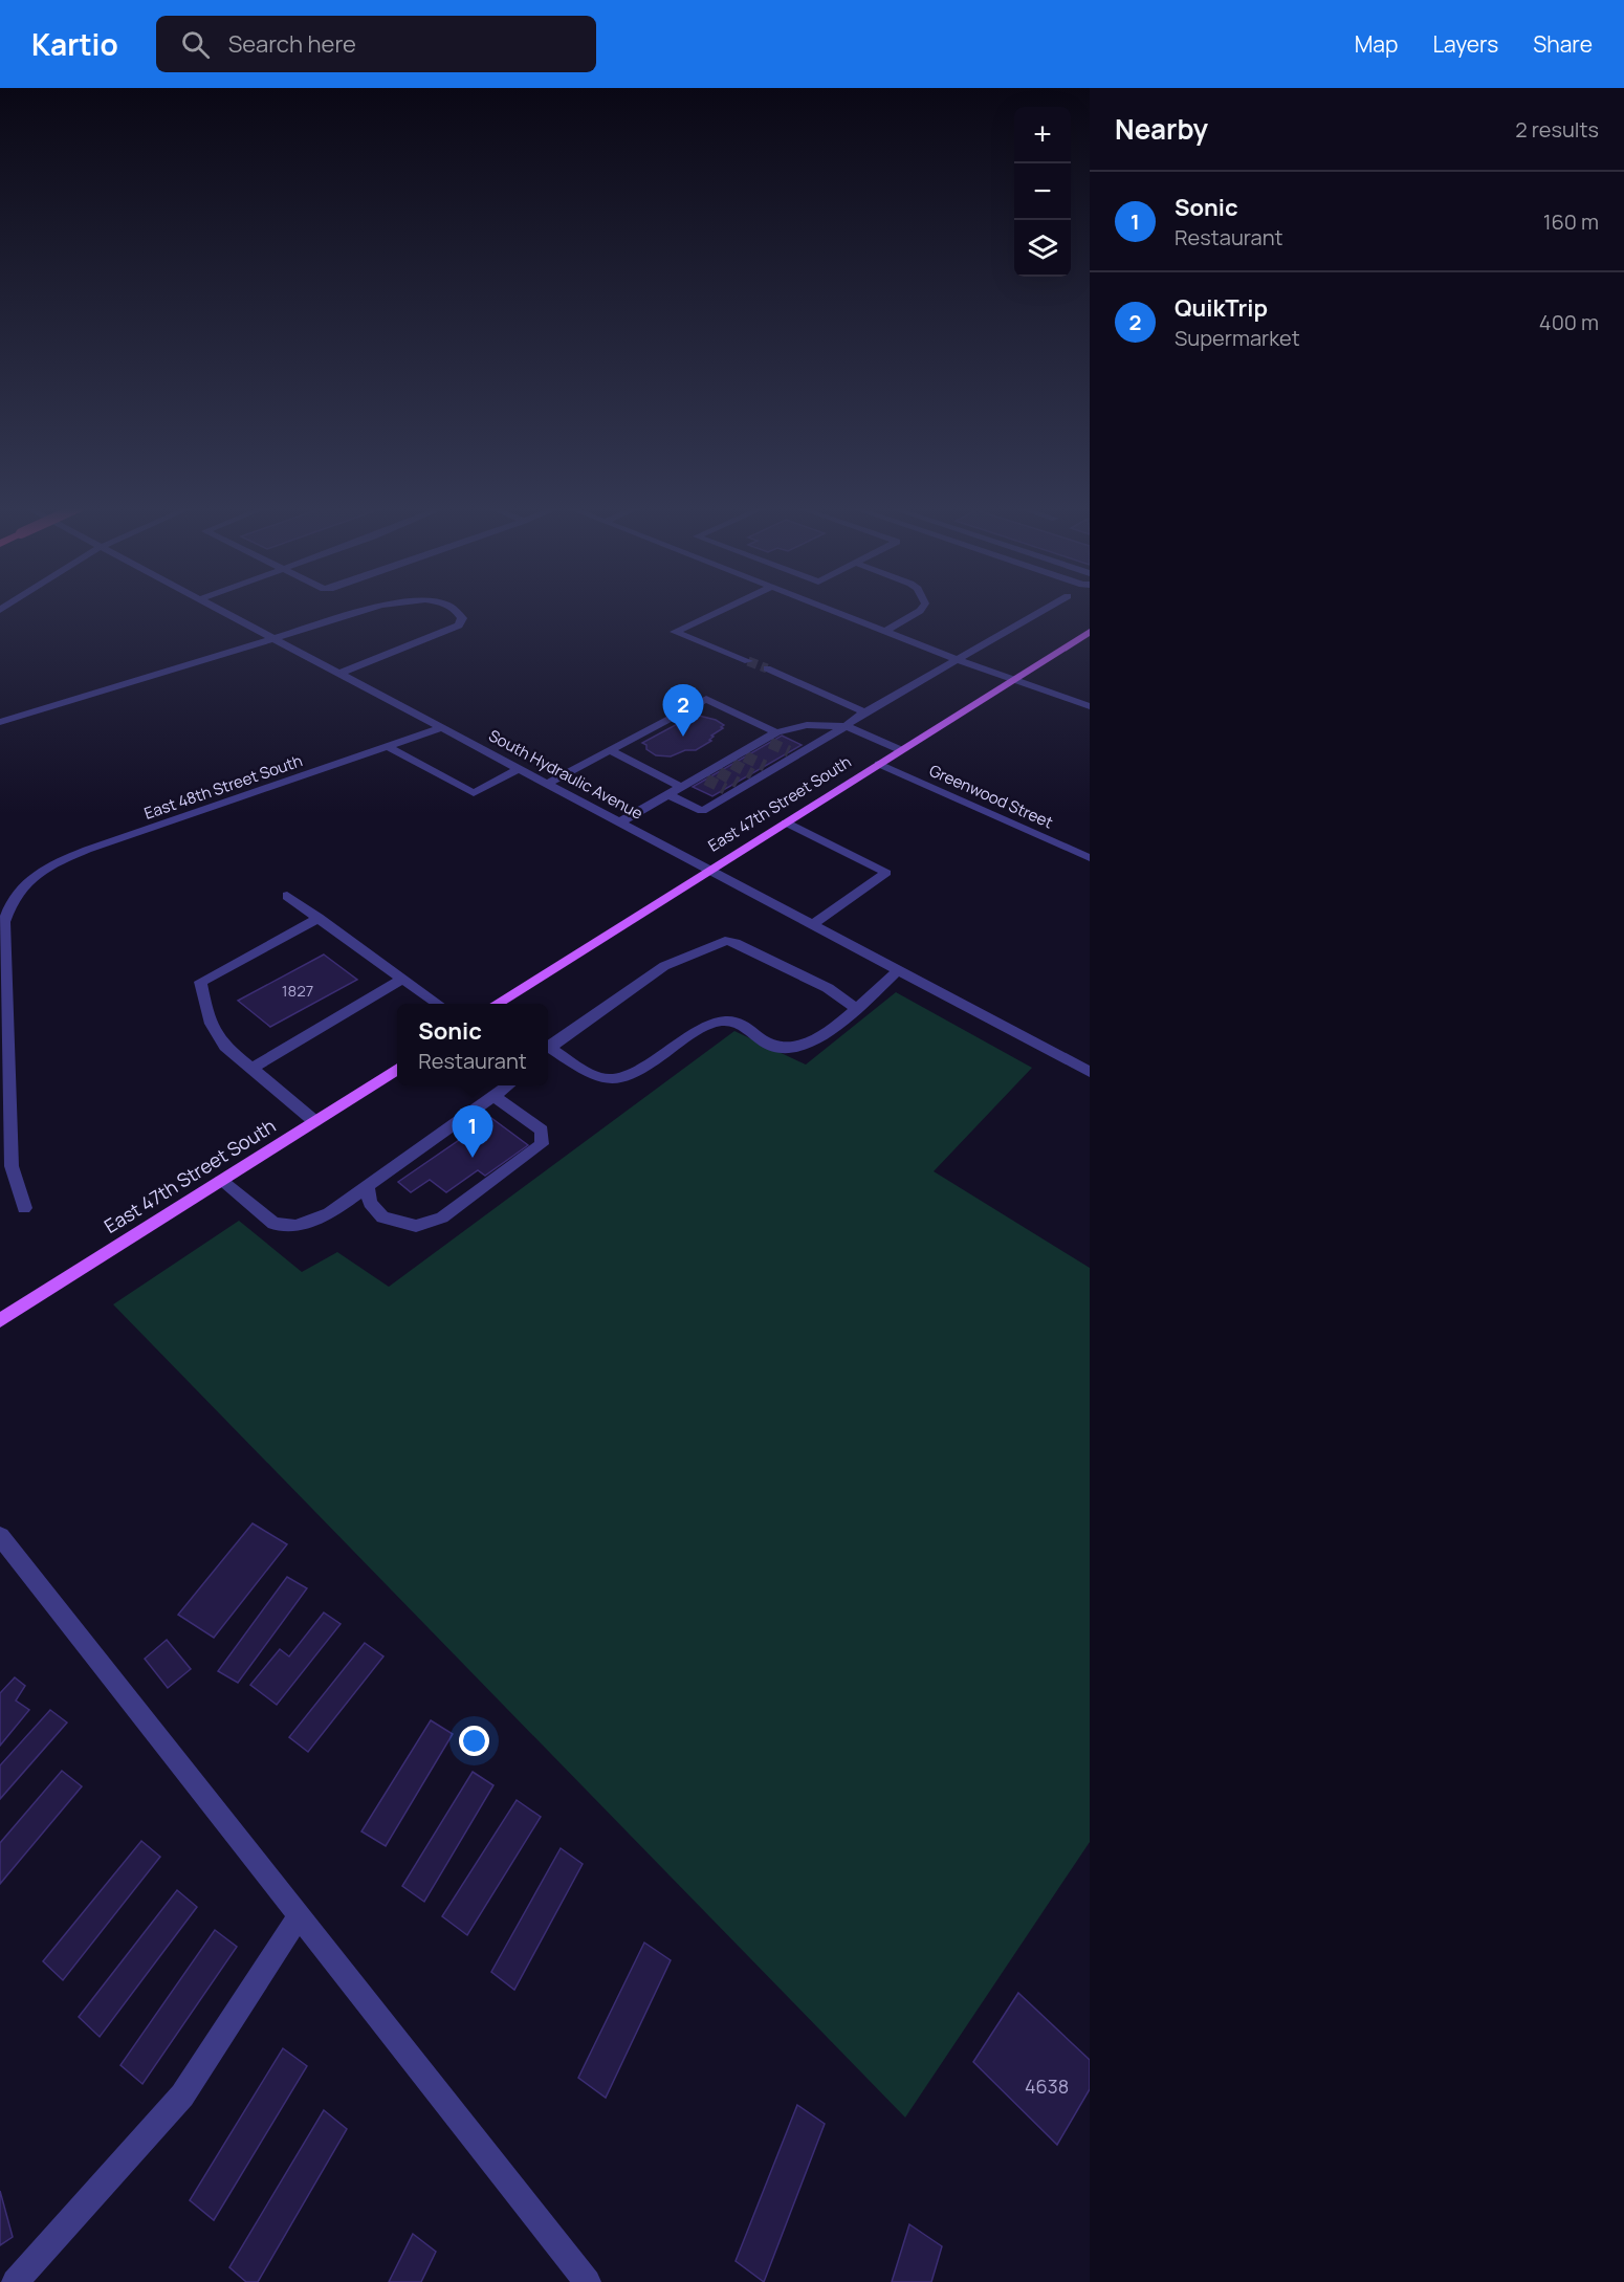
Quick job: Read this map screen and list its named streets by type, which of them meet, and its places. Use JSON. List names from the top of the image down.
{
  "streets": {
    "main road": ["East 47th Street South"],
    "street": ["South Hydraulic Avenue", "East 48th Street South", "Greenwood Street"]
  },
  "crossings": [
    ["South Hydraulic Avenue", "East 48th Street South"],
    ["South Hydraulic Avenue", "East 47th Street South"],
    ["Greenwood Street", "East 47th Street South"]
  ],
  "house_numbers": ["1827", "4638"],
  "page": {
    "header": "Kartio",
    "search": "Search here",
    "nav": ["Map", "Layers", "Share"],
    "heading": ["Nearby", "2 results"],
    "map_buttons": ["+", "−"],
    "list": [
      {
        "mark": "1",
        "name": "Sonic",
        "note": "Restaurant",
        "value": "160 m"
      },
      {
        "mark": "2",
        "name": "QuikTrip",
        "note": "Supermarket",
        "value": "400 m"
      }
    ],
    "pins": ["2", "1"],
    "popup": ["Sonic", "Restaurant"]
  }
}
